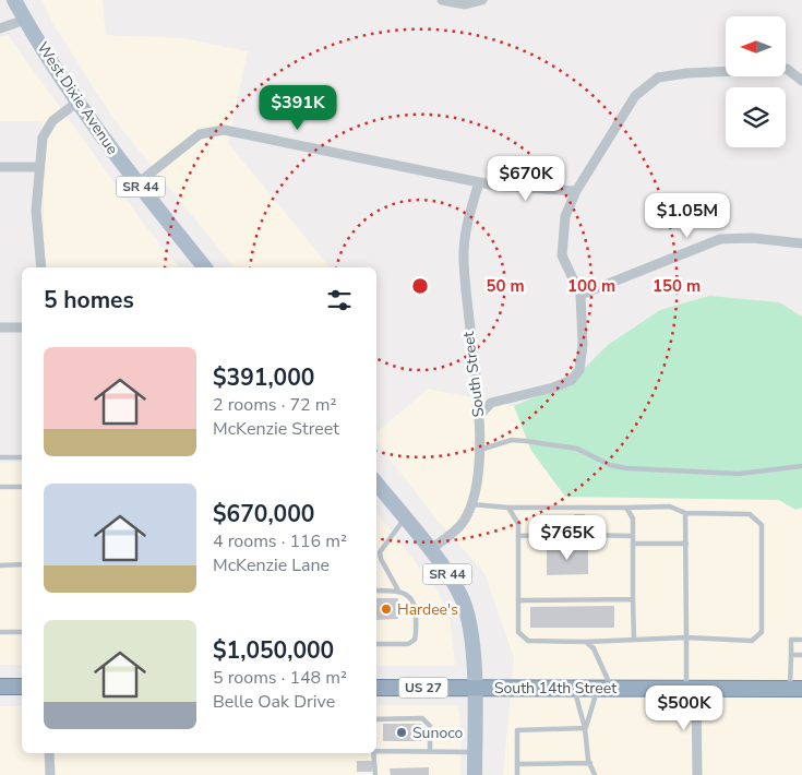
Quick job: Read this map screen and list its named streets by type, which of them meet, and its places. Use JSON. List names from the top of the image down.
{
  "streets": {
    "highway": ["US 27", "South 14th Street"],
    "main road": ["West Dixie Avenue", "SR 44"],
    "street": ["South Street"]
  },
  "crossings": [
    ["SR 44", "South Street"],
    ["SR 44", "South 14th Street"]
  ],
  "places": ["Hardee's", "Sunoco"],
  "north": "left",
  "page": {
    "price": [
      "$391K",
      "$670K",
      "$1.05M",
      "$765K",
      "$500K"
    ],
    "heading": "5 homes",
    "list": [
      {
        "name": "$391,000",
        "note": "2 rooms · 72 m² · McKenzie Street"
      },
      {
        "name": "$670,000",
        "note": "4 rooms · 116 m² · McKenzie Lane"
      },
      {
        "name": "$1,050,000",
        "note": "5 rooms · 148 m² · Belle Oak Drive"
      }
    ]
  },
  "rings": ["50 m", "100 m", "150 m"]
}
